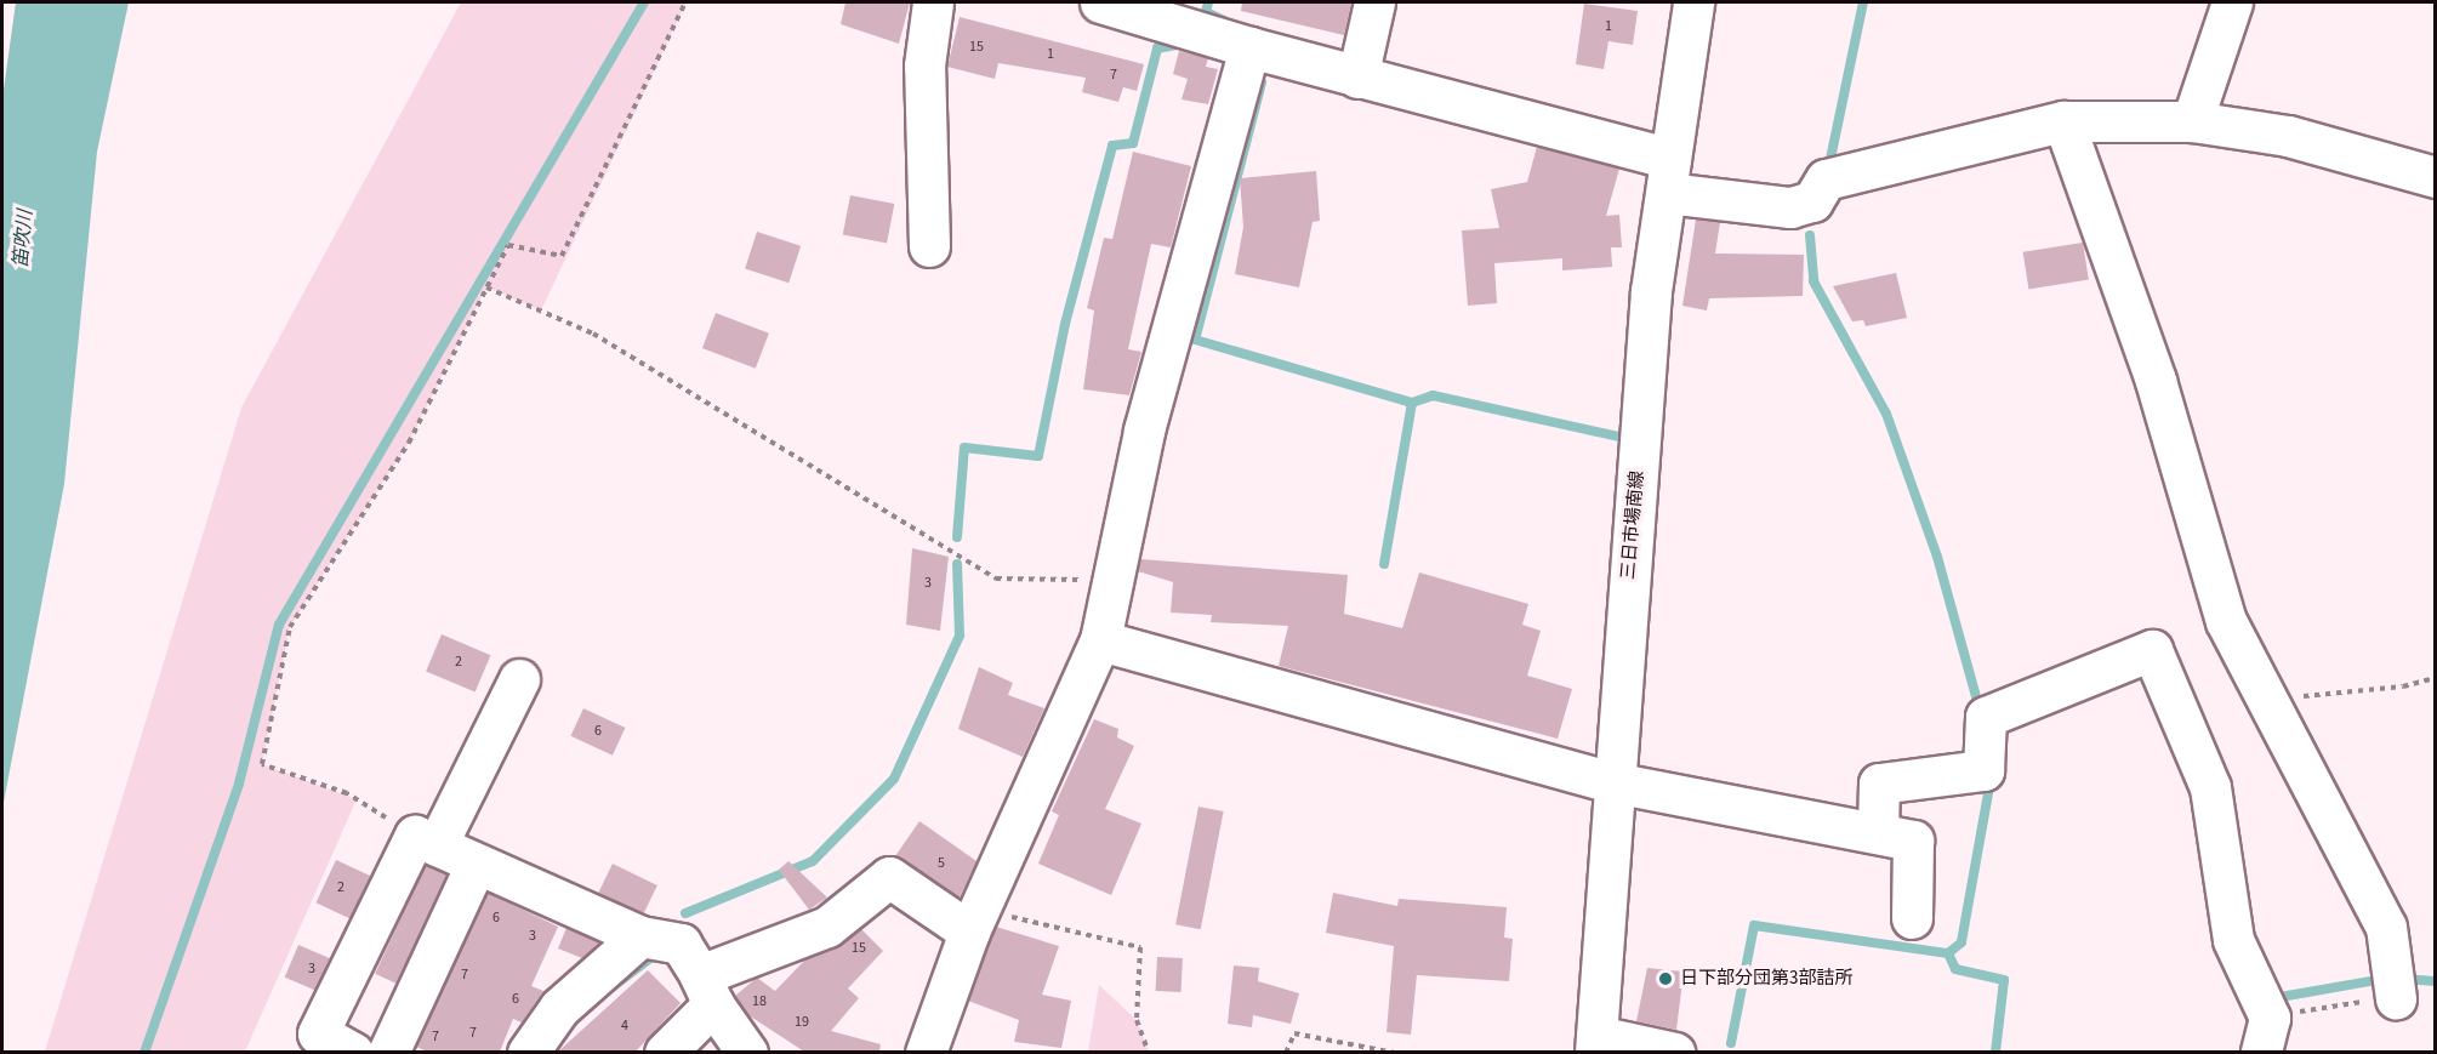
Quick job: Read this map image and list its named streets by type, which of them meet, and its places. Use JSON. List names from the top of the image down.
{
  "streets": {
    "street": ["三日市場南線"]
  },
  "water": ["笛吹川"],
  "places": ["日下部分団第3部詰所"],
  "house_numbers": [
    "1",
    "15",
    "1",
    "7",
    "3",
    "2",
    "6",
    "5",
    "2",
    "6",
    "3",
    "15",
    "3",
    "7",
    "6",
    "18",
    "19",
    "4",
    "7",
    "7"
  ]
}
